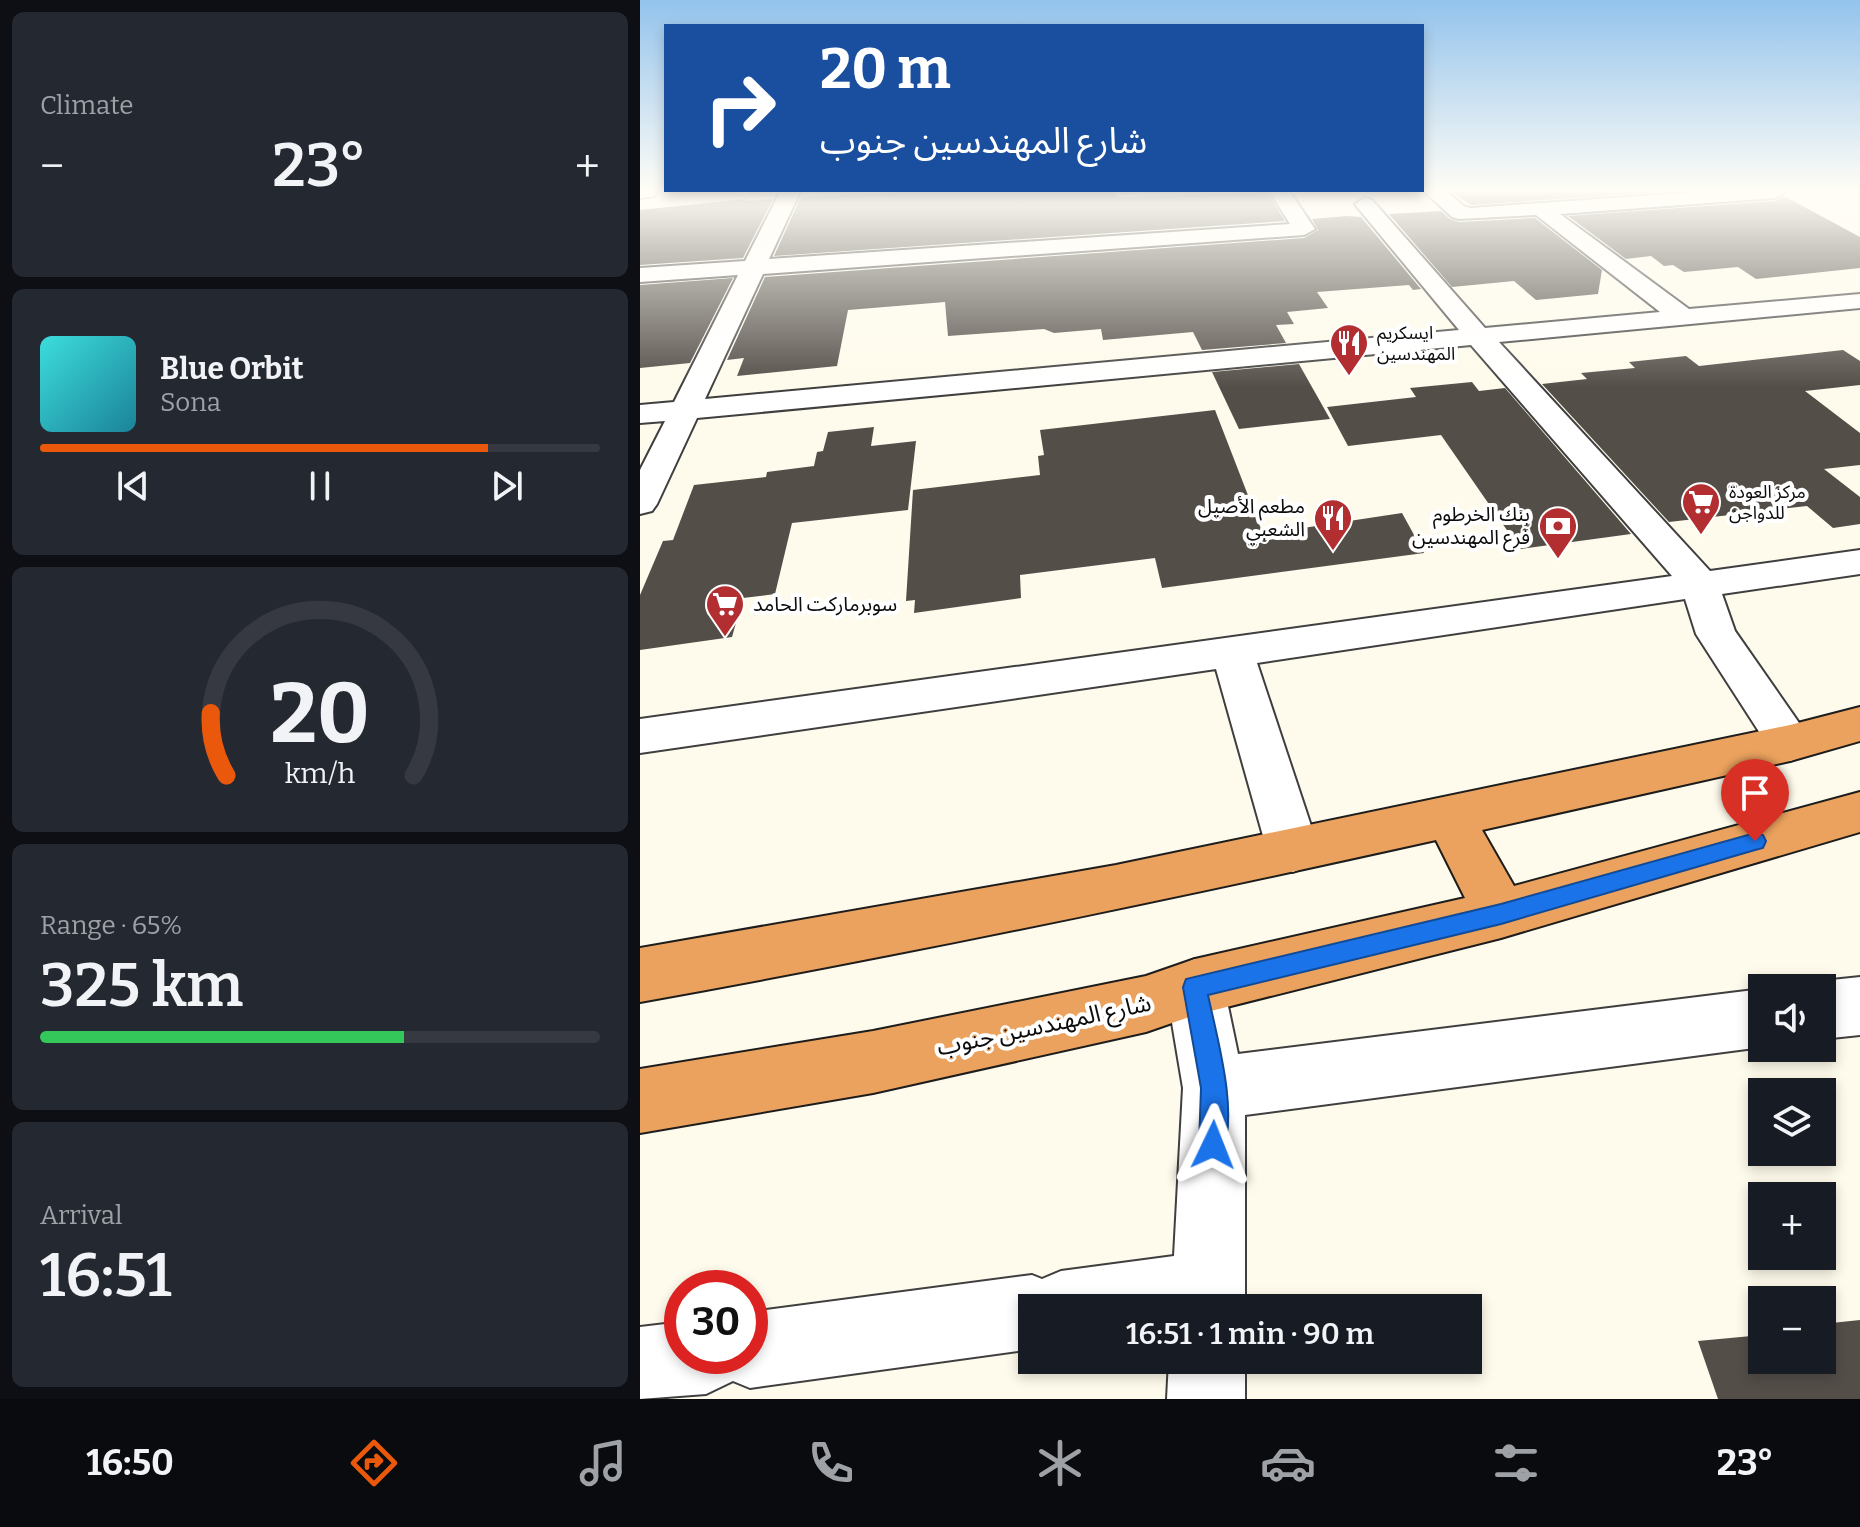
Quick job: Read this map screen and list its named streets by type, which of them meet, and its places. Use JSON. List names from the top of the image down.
{
  "streets": {
    "highway": ["شارع المهندسين جنوب"]
  },
  "places": {
    "restaurant": ["ايسكريم المهندسين", "مطعم الأصيل الشعبي"],
    "supermarket": ["مركز العودة للدواجن", "سوبرماركت الحامد"],
    "bank": ["بنك الخرطوم فرع المهندسين"]
  },
  "page": {
    "tile": [
      "Climate",
      ["Range · 65%", "325 km"],
      ["Arrival", "16:51"]
    ],
    "turn": ["20 m", "شارع المهندسين جنوب"],
    "heat": ["−", "23°", "+"],
    "song": ["Blue Orbit", "Sona"],
    "map_buttons": ["+", "−"],
    "limit": "30",
    "trip": "16:51 · 1 min · 90 m",
    "tabs": ["16:50", "23°"],
    "gauge": ["20", "km/h"]
  }
}
